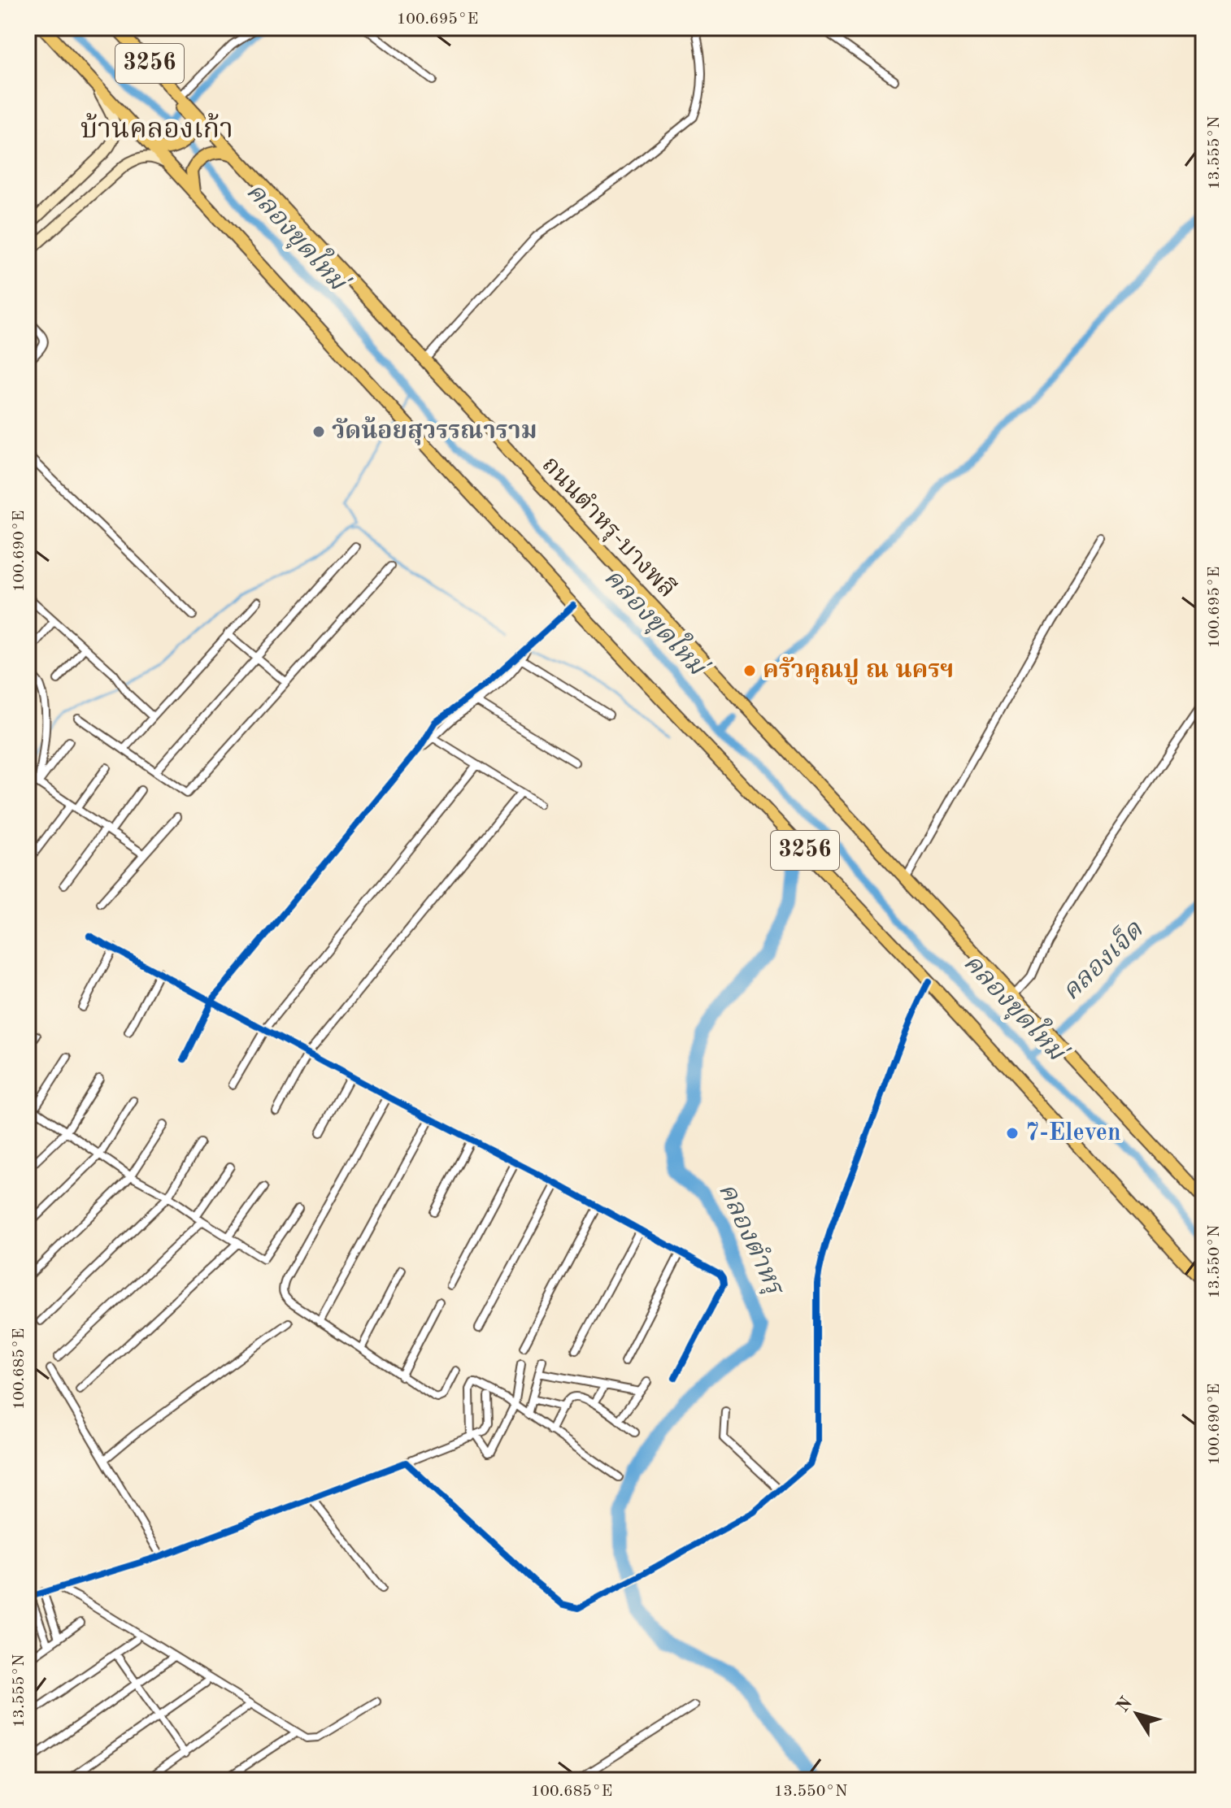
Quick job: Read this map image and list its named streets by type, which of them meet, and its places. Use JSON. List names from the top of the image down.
{
  "streets": {
    "main road": ["3256", "ถนนตำหรุ-บางพลี"]
  },
  "districts": ["บ้านคลองเก้า"],
  "water": ["คลองขุดใหม่", "คลองเจ็ด", "คลองตำหรุ"],
  "places": ["วัดน้อยสุวรรณาราม", "ครัวคุณปู ณ นครฯ", "7-Eleven"],
  "north": "top left",
  "coordinates": [
    "100.695°E",
    "13.555°N",
    "100.690°E",
    "13.550°N",
    "100.685°E"
  ]
}
